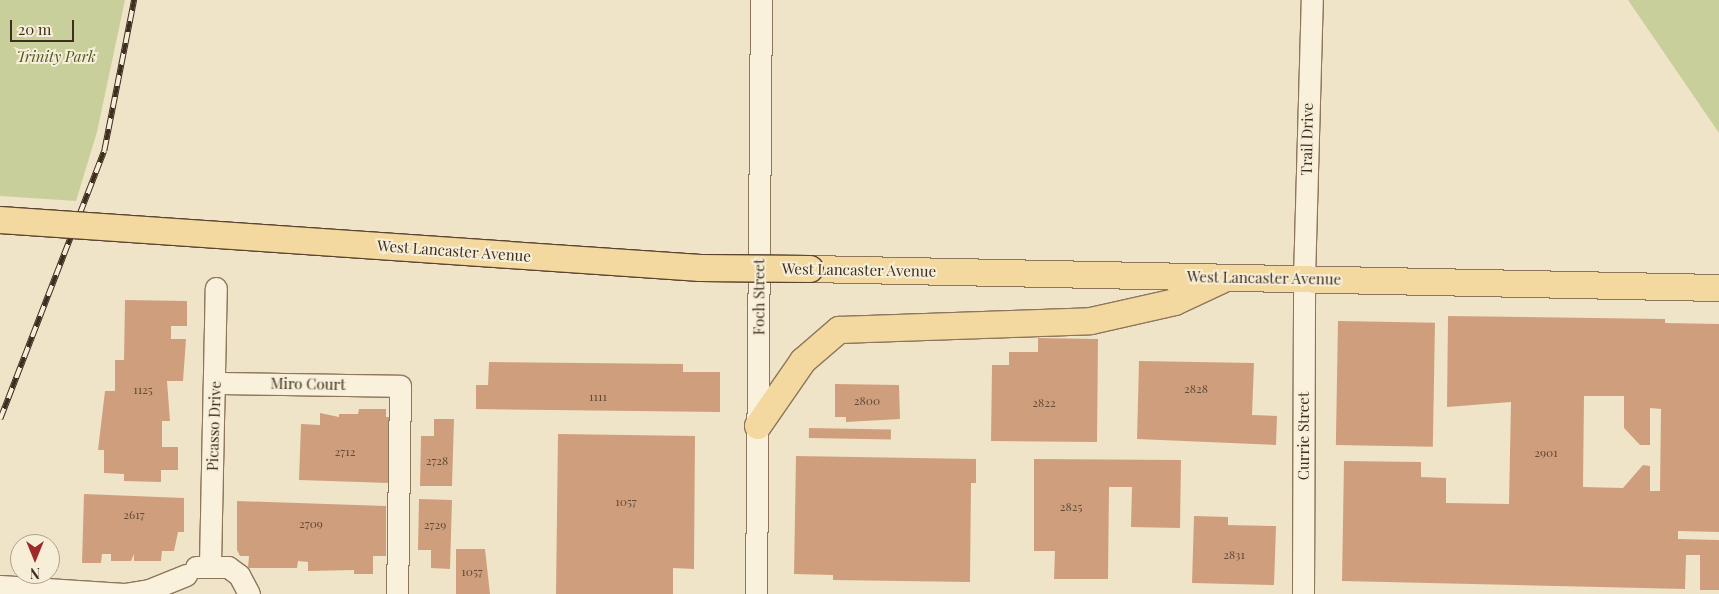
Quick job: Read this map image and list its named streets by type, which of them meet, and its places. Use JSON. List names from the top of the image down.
{
  "streets": {
    "main road": ["West Lancaster Avenue"],
    "street": [
      "Trail Drive",
      "Foch Street",
      "Miro Court",
      "Picasso Drive",
      "Currie Street"
    ]
  },
  "crossings": [
    ["Trail Drive", "West Lancaster Avenue"],
    ["Trail Drive", "Currie Street"],
    ["West Lancaster Avenue", "Currie Street"],
    ["Miro Court", "Picasso Drive"]
  ],
  "parks": ["Trinity Park"],
  "house_numbers": [
    "2828",
    "1125",
    "1111",
    "2800",
    "2822",
    "2712",
    "2901",
    "2728",
    "1057",
    "2825",
    "2617",
    "2709",
    "2729",
    "2831",
    "1057"
  ],
  "scale_bar": "20 m",
  "north": "bottom"
}
